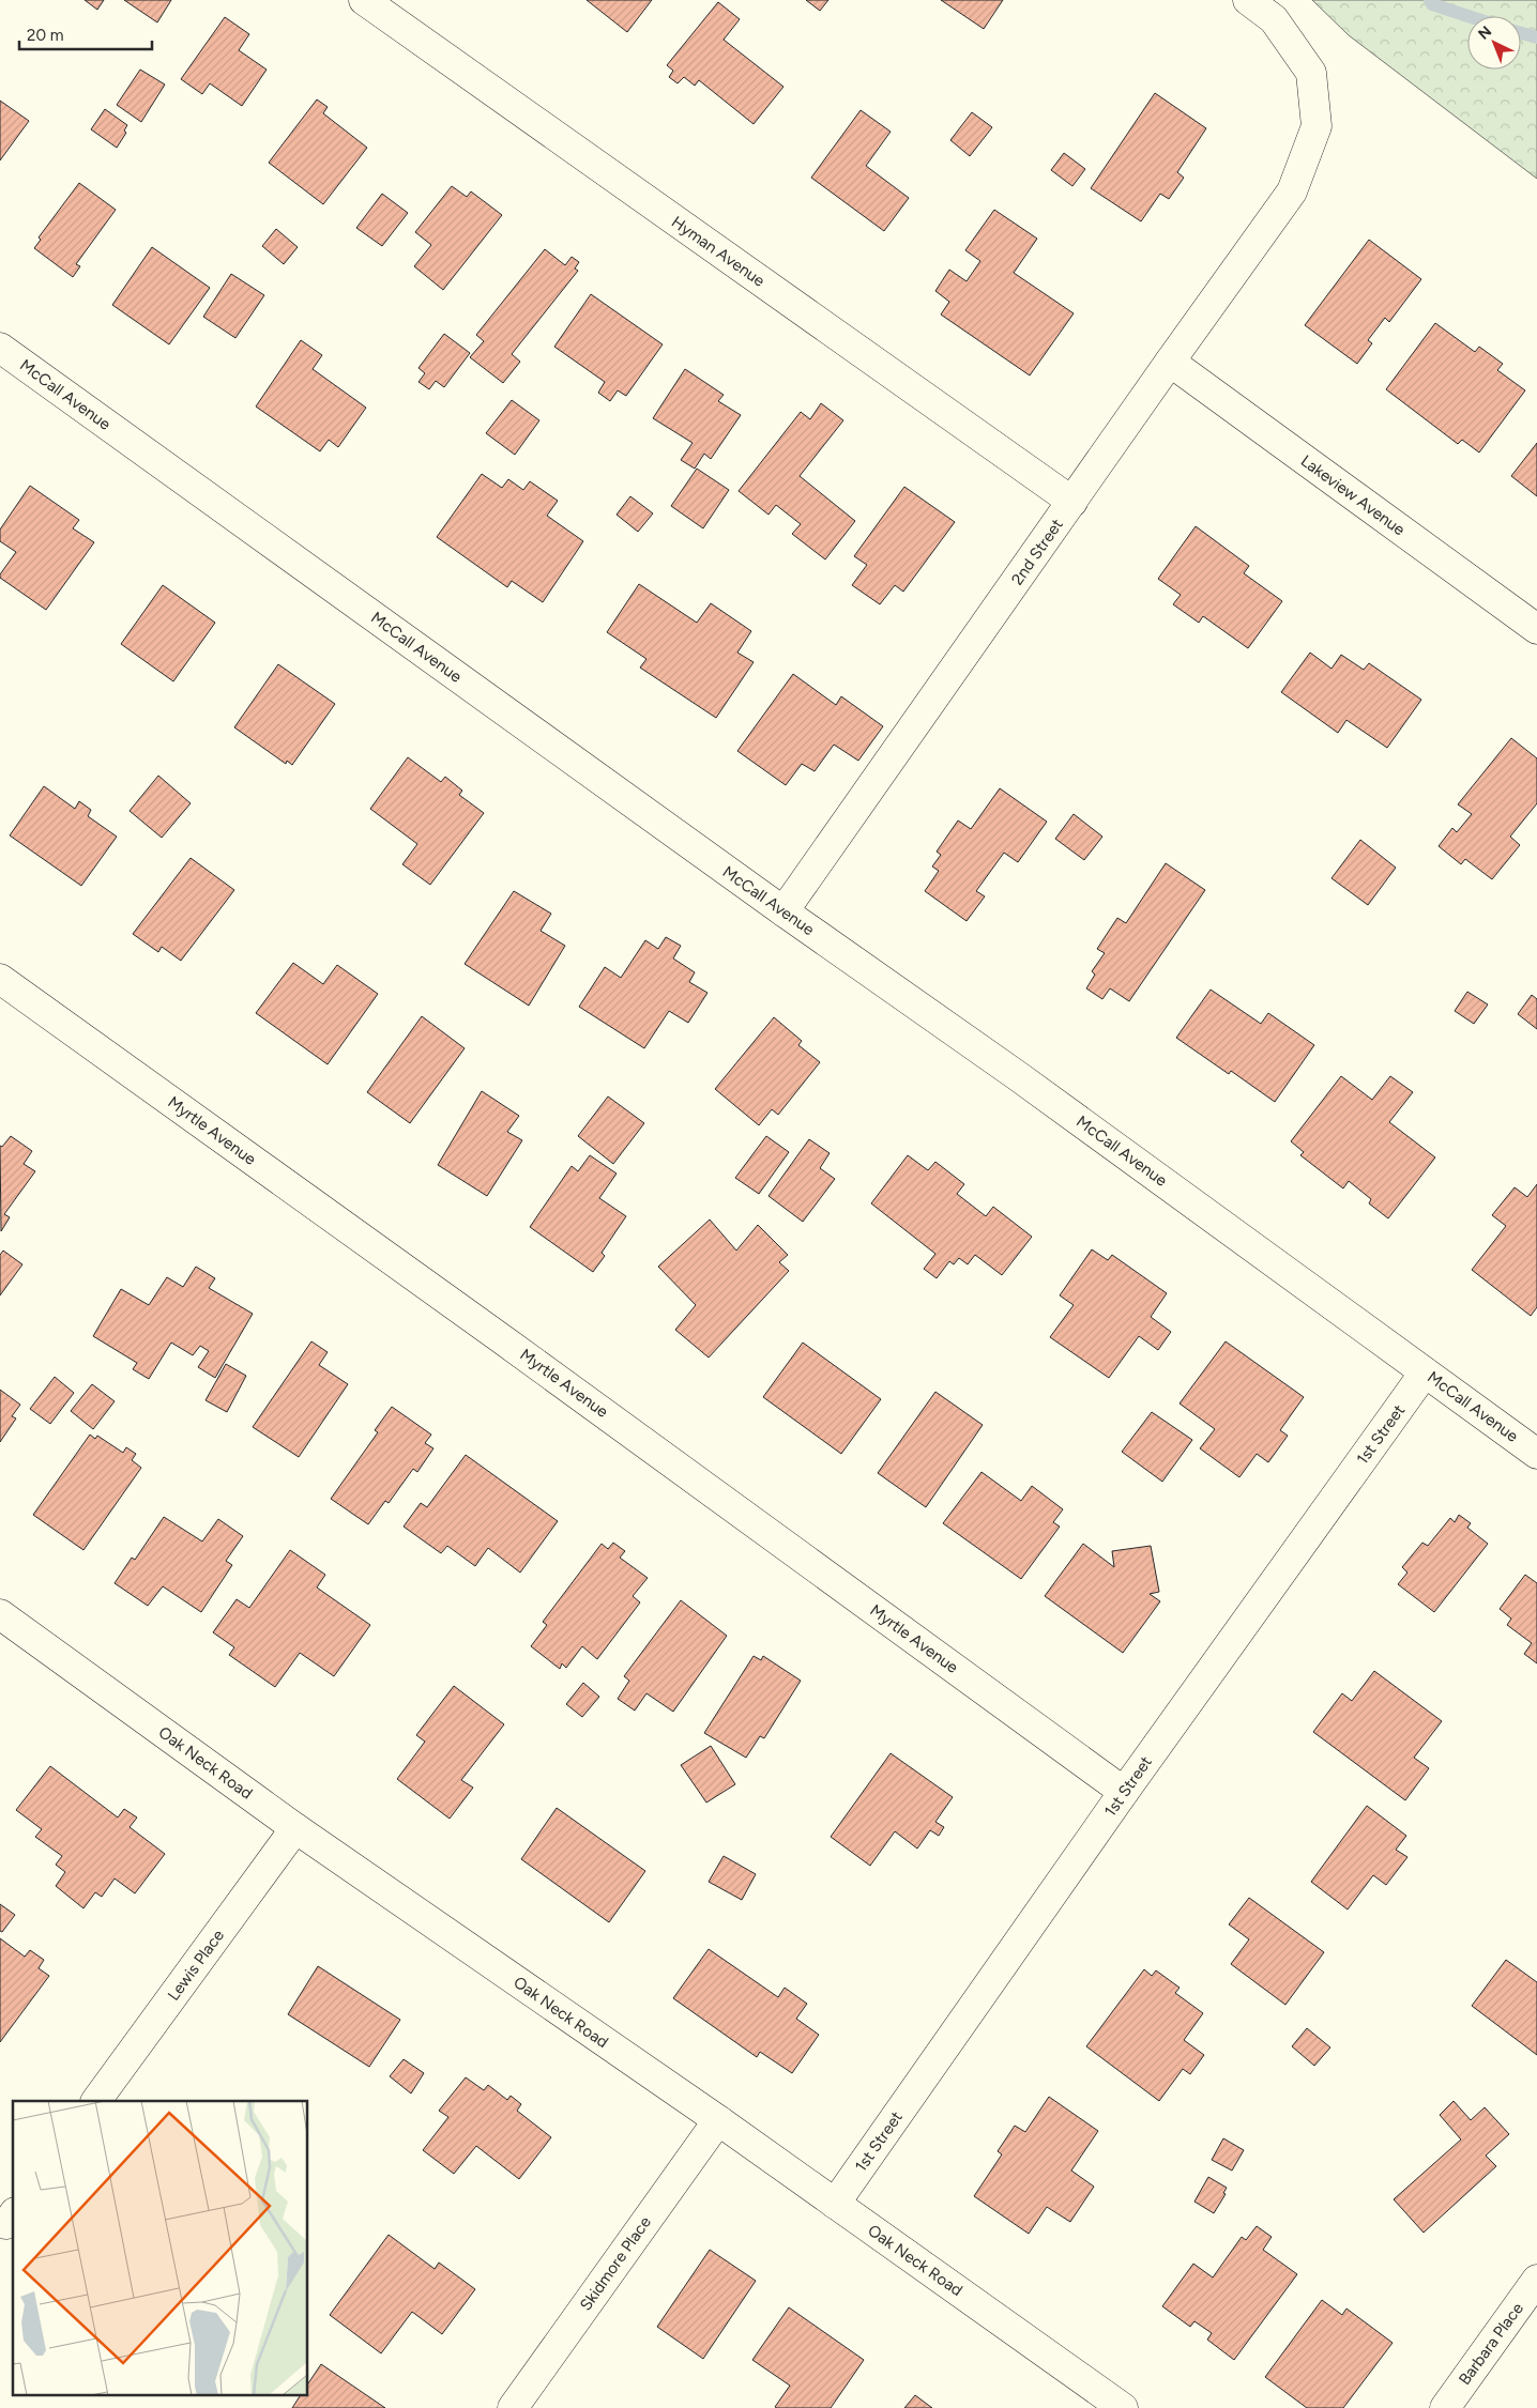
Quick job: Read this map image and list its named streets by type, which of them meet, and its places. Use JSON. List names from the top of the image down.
{
  "streets": {
    "street": [
      "Hyman Avenue",
      "McCall Avenue",
      "Lakeview Avenue",
      "2nd Street",
      "Myrtle Avenue",
      "1st Street",
      "Oak Neck Road",
      "Lewis Place",
      "Skidmore Place",
      "Barbara Place"
    ]
  },
  "crossings": [
    ["Hyman Avenue", "2nd Street"],
    ["McCall Avenue", "2nd Street"],
    ["McCall Avenue", "1st Street"],
    ["Lakeview Avenue", "2nd Street"],
    ["Myrtle Avenue", "1st Street"],
    ["1st Street", "Oak Neck Road"],
    ["Oak Neck Road", "Lewis Place"],
    ["Oak Neck Road", "Skidmore Place"]
  ],
  "scale_bar": "20 m",
  "north": "top left"
}
